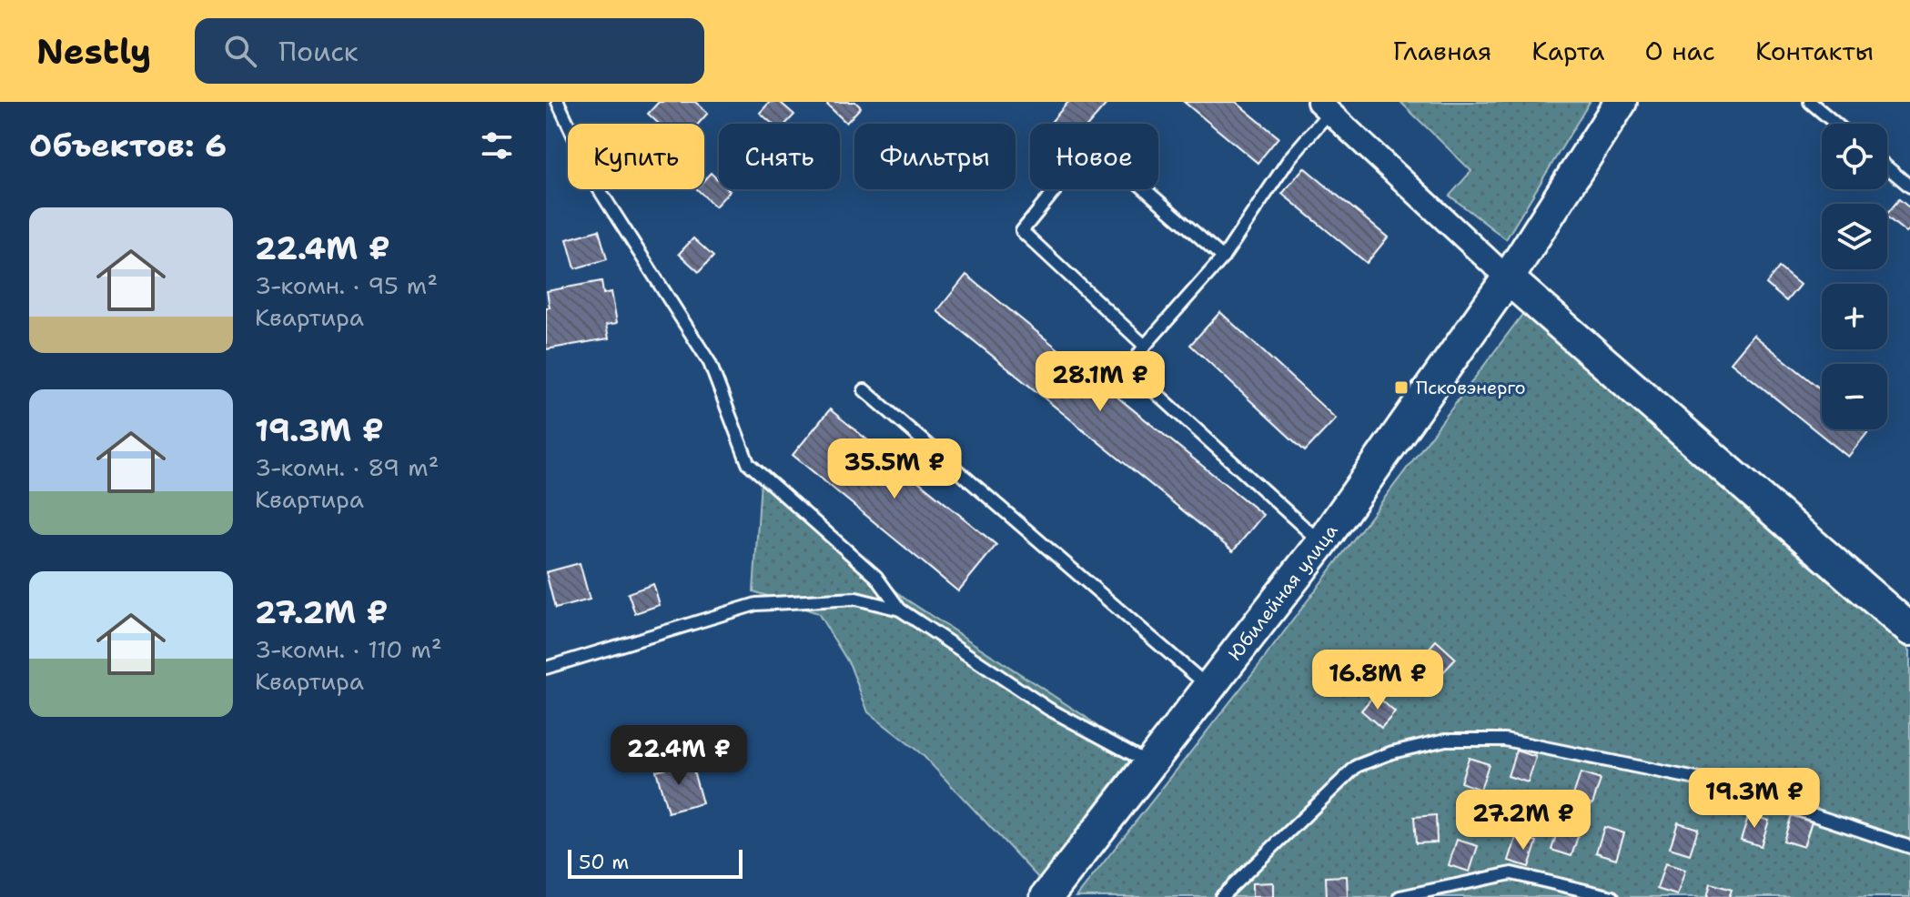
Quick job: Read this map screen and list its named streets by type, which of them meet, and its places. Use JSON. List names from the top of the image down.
{
  "streets": {
    "street": ["Юбилейная улица"]
  },
  "places": {
    "transit": ["Псковэнерго"]
  },
  "scale_bar": "50 m",
  "page": {
    "header": "Nestly",
    "search": "Поиск",
    "nav": [
      "Главная",
      "Карта",
      "О нас",
      "Контакты"
    ],
    "heading": "Объектов: 6",
    "map_buttons": ["+", "−"],
    "chip": [
      "Купить",
      "Снять",
      "Фильтры",
      "Новое"
    ],
    "list": [
      {
        "name": "22.4M ₽",
        "note": "3-комн. · 95 m² · Квартира"
      },
      {
        "name": "19.3M ₽",
        "note": "3-комн. · 89 m² · Квартира"
      },
      {
        "name": "27.2M ₽",
        "note": "3-комн. · 110 m² · Квартира"
      }
    ],
    "price": [
      "28.1M ₽",
      "35.5M ₽",
      "16.8M ₽",
      "22.4M ₽",
      "19.3M ₽",
      "27.2M ₽"
    ],
    "scale": "50 m"
  }
}
